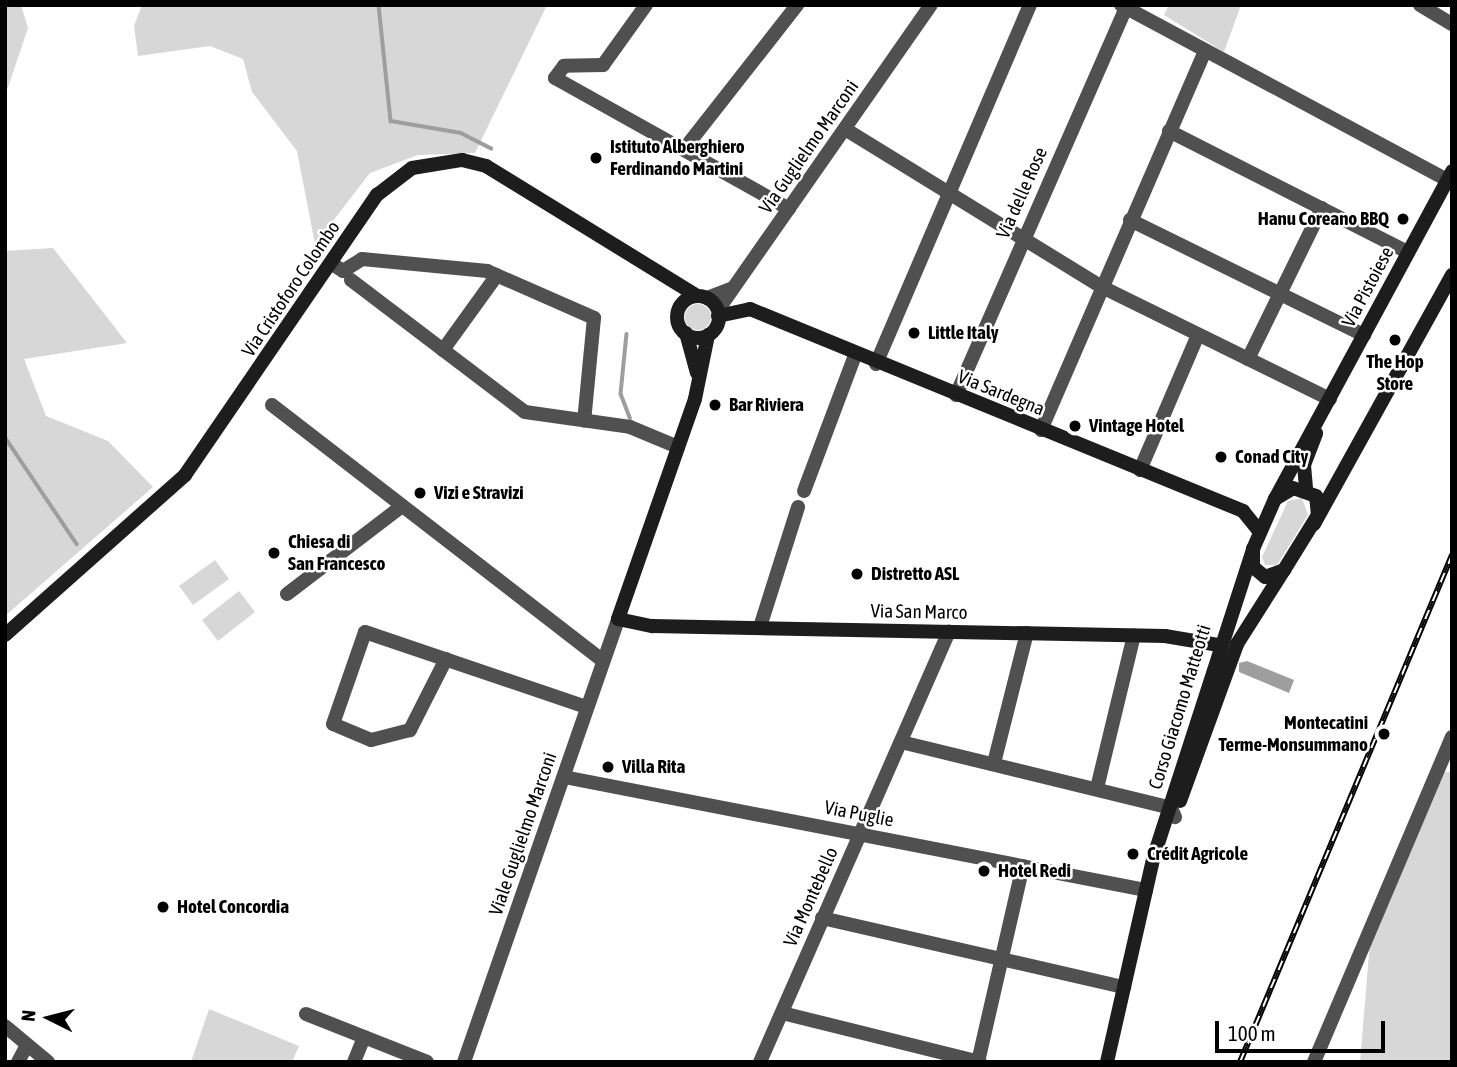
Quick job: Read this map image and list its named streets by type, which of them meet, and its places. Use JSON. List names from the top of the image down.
{
  "streets": {
    "main road": [
      "Via Pistoiese",
      "Via Cristoforo Colombo",
      "Via Sardegna",
      "Via San Marco",
      "Corso Giacomo Matteotti"
    ],
    "street": [
      "Via Guglielmo Marconi",
      "Via delle Rose",
      "Via Puglie",
      "Viale Guglielmo Marconi",
      "Via Montebello"
    ]
  },
  "crossings": [
    ["Via delle Rose", "Via Sardegna"],
    ["Via Pistoiese", "Via Sardegna"],
    ["Via Pistoiese", "Corso Giacomo Matteotti"],
    ["Via Sardegna", "Corso Giacomo Matteotti"],
    ["Via San Marco", "Corso Giacomo Matteotti"],
    ["Via San Marco", "Viale Guglielmo Marconi"],
    ["Via San Marco", "Via Montebello"],
    ["Corso Giacomo Matteotti", "Via Puglie"],
    ["Via Puglie", "Viale Guglielmo Marconi"],
    ["Via Puglie", "Via Montebello"]
  ],
  "places": [
    "Istituto Alberghiero Ferdinando Martini",
    "Hanu Coreano BBQ",
    "Little Italy",
    "The Hop Store",
    "Bar Riviera",
    "Vintage Hotel",
    "Conad City",
    "Vizi e Stravizi",
    "Chiesa di San Francesco",
    "Distretto ASL",
    "Montecatini Terme-Monsummano",
    "Villa Rita",
    "Crédit Agricole",
    "Hotel Redi",
    "Hotel Concordia"
  ],
  "scale_bar": "100 m",
  "north": "left"
}
